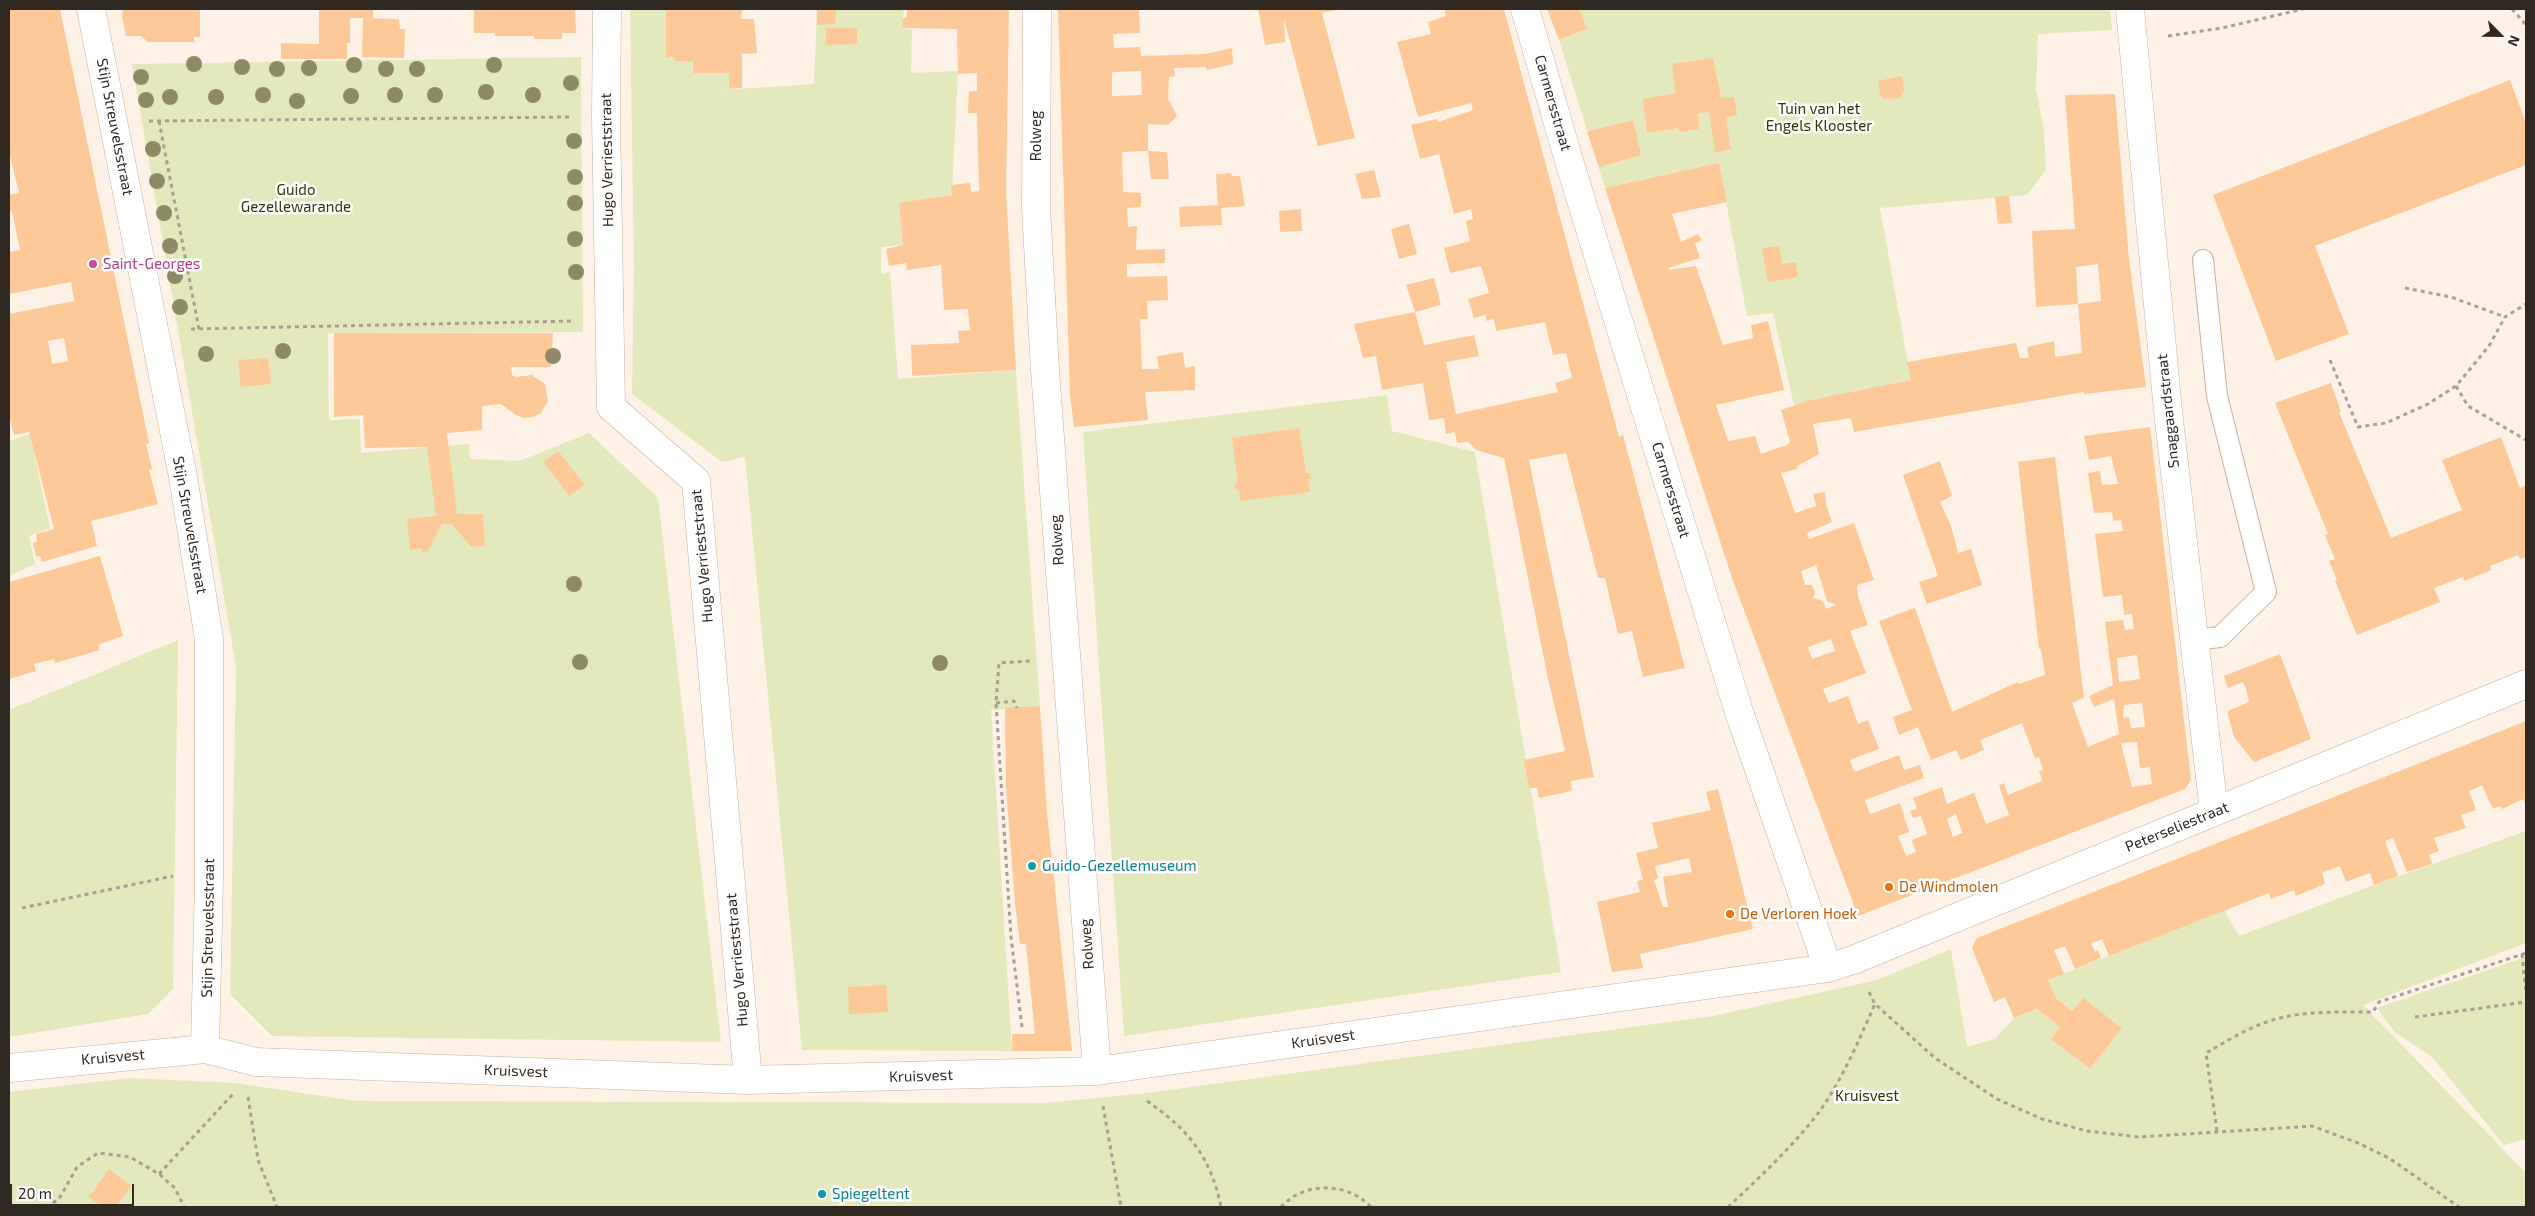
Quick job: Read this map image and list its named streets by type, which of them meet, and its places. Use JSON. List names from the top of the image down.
{
  "streets": {
    "street": [
      "Carmersstraat",
      "Stijn Streuvelsstraat",
      "Rolweg",
      "Hugo Verrieststraat",
      "Snaggaardstraat",
      "Peterseliestraat",
      "Kruisvest"
    ]
  },
  "crossings": [
    ["Carmersstraat", "Peterseliestraat"],
    ["Carmersstraat", "Kruisvest"],
    ["Stijn Streuvelsstraat", "Kruisvest"],
    ["Rolweg", "Kruisvest"],
    ["Hugo Verrieststraat", "Kruisvest"],
    ["Snaggaardstraat", "Peterseliestraat"],
    ["Peterseliestraat", "Kruisvest"]
  ],
  "parks": ["Tuin van het Engels Klooster", "Guido Gezellewarande", "Kruisvest"],
  "places": [
    "Saint-Georges",
    "Guido-Gezellemuseum",
    "De Windmolen",
    "De Verloren Hoek",
    "Spiegeltent"
  ],
  "scale_bar": "20 m",
  "north": "bottom right"
}
